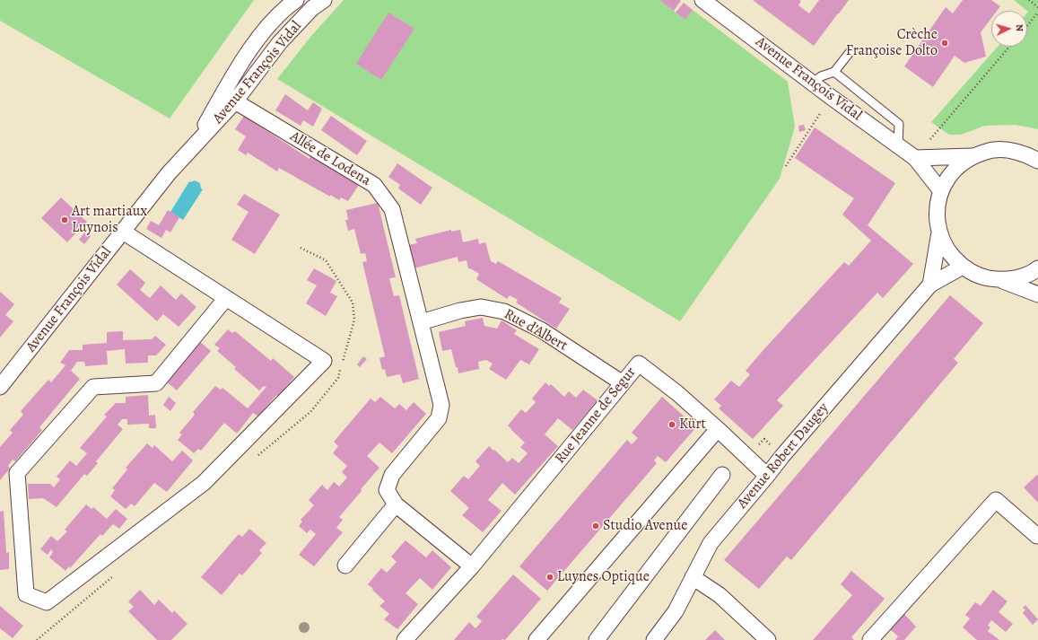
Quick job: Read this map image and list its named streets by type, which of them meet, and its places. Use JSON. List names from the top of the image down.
{
  "streets": {
    "street": [
      "Avenue François Vidal",
      "Allée de Lodena",
      "Rue d’Albert",
      "Rue Jeanne de Segur",
      "Avenue Robert Daugey"
    ]
  },
  "crossings": [
    ["Avenue François Vidal", "Allée de Lodena"],
    ["Allée de Lodena", "Rue d’Albert"],
    ["Rue d’Albert", "Rue Jeanne de Segur"],
    ["Rue Jeanne de Segur", "Avenue Robert Daugey"]
  ],
  "places": [
    "Crèche Françoise Dolto",
    "Art martiaux Luynois",
    "Kürt",
    "Studio Avenue",
    "Luynes Optique"
  ],
  "north": "right"
}
